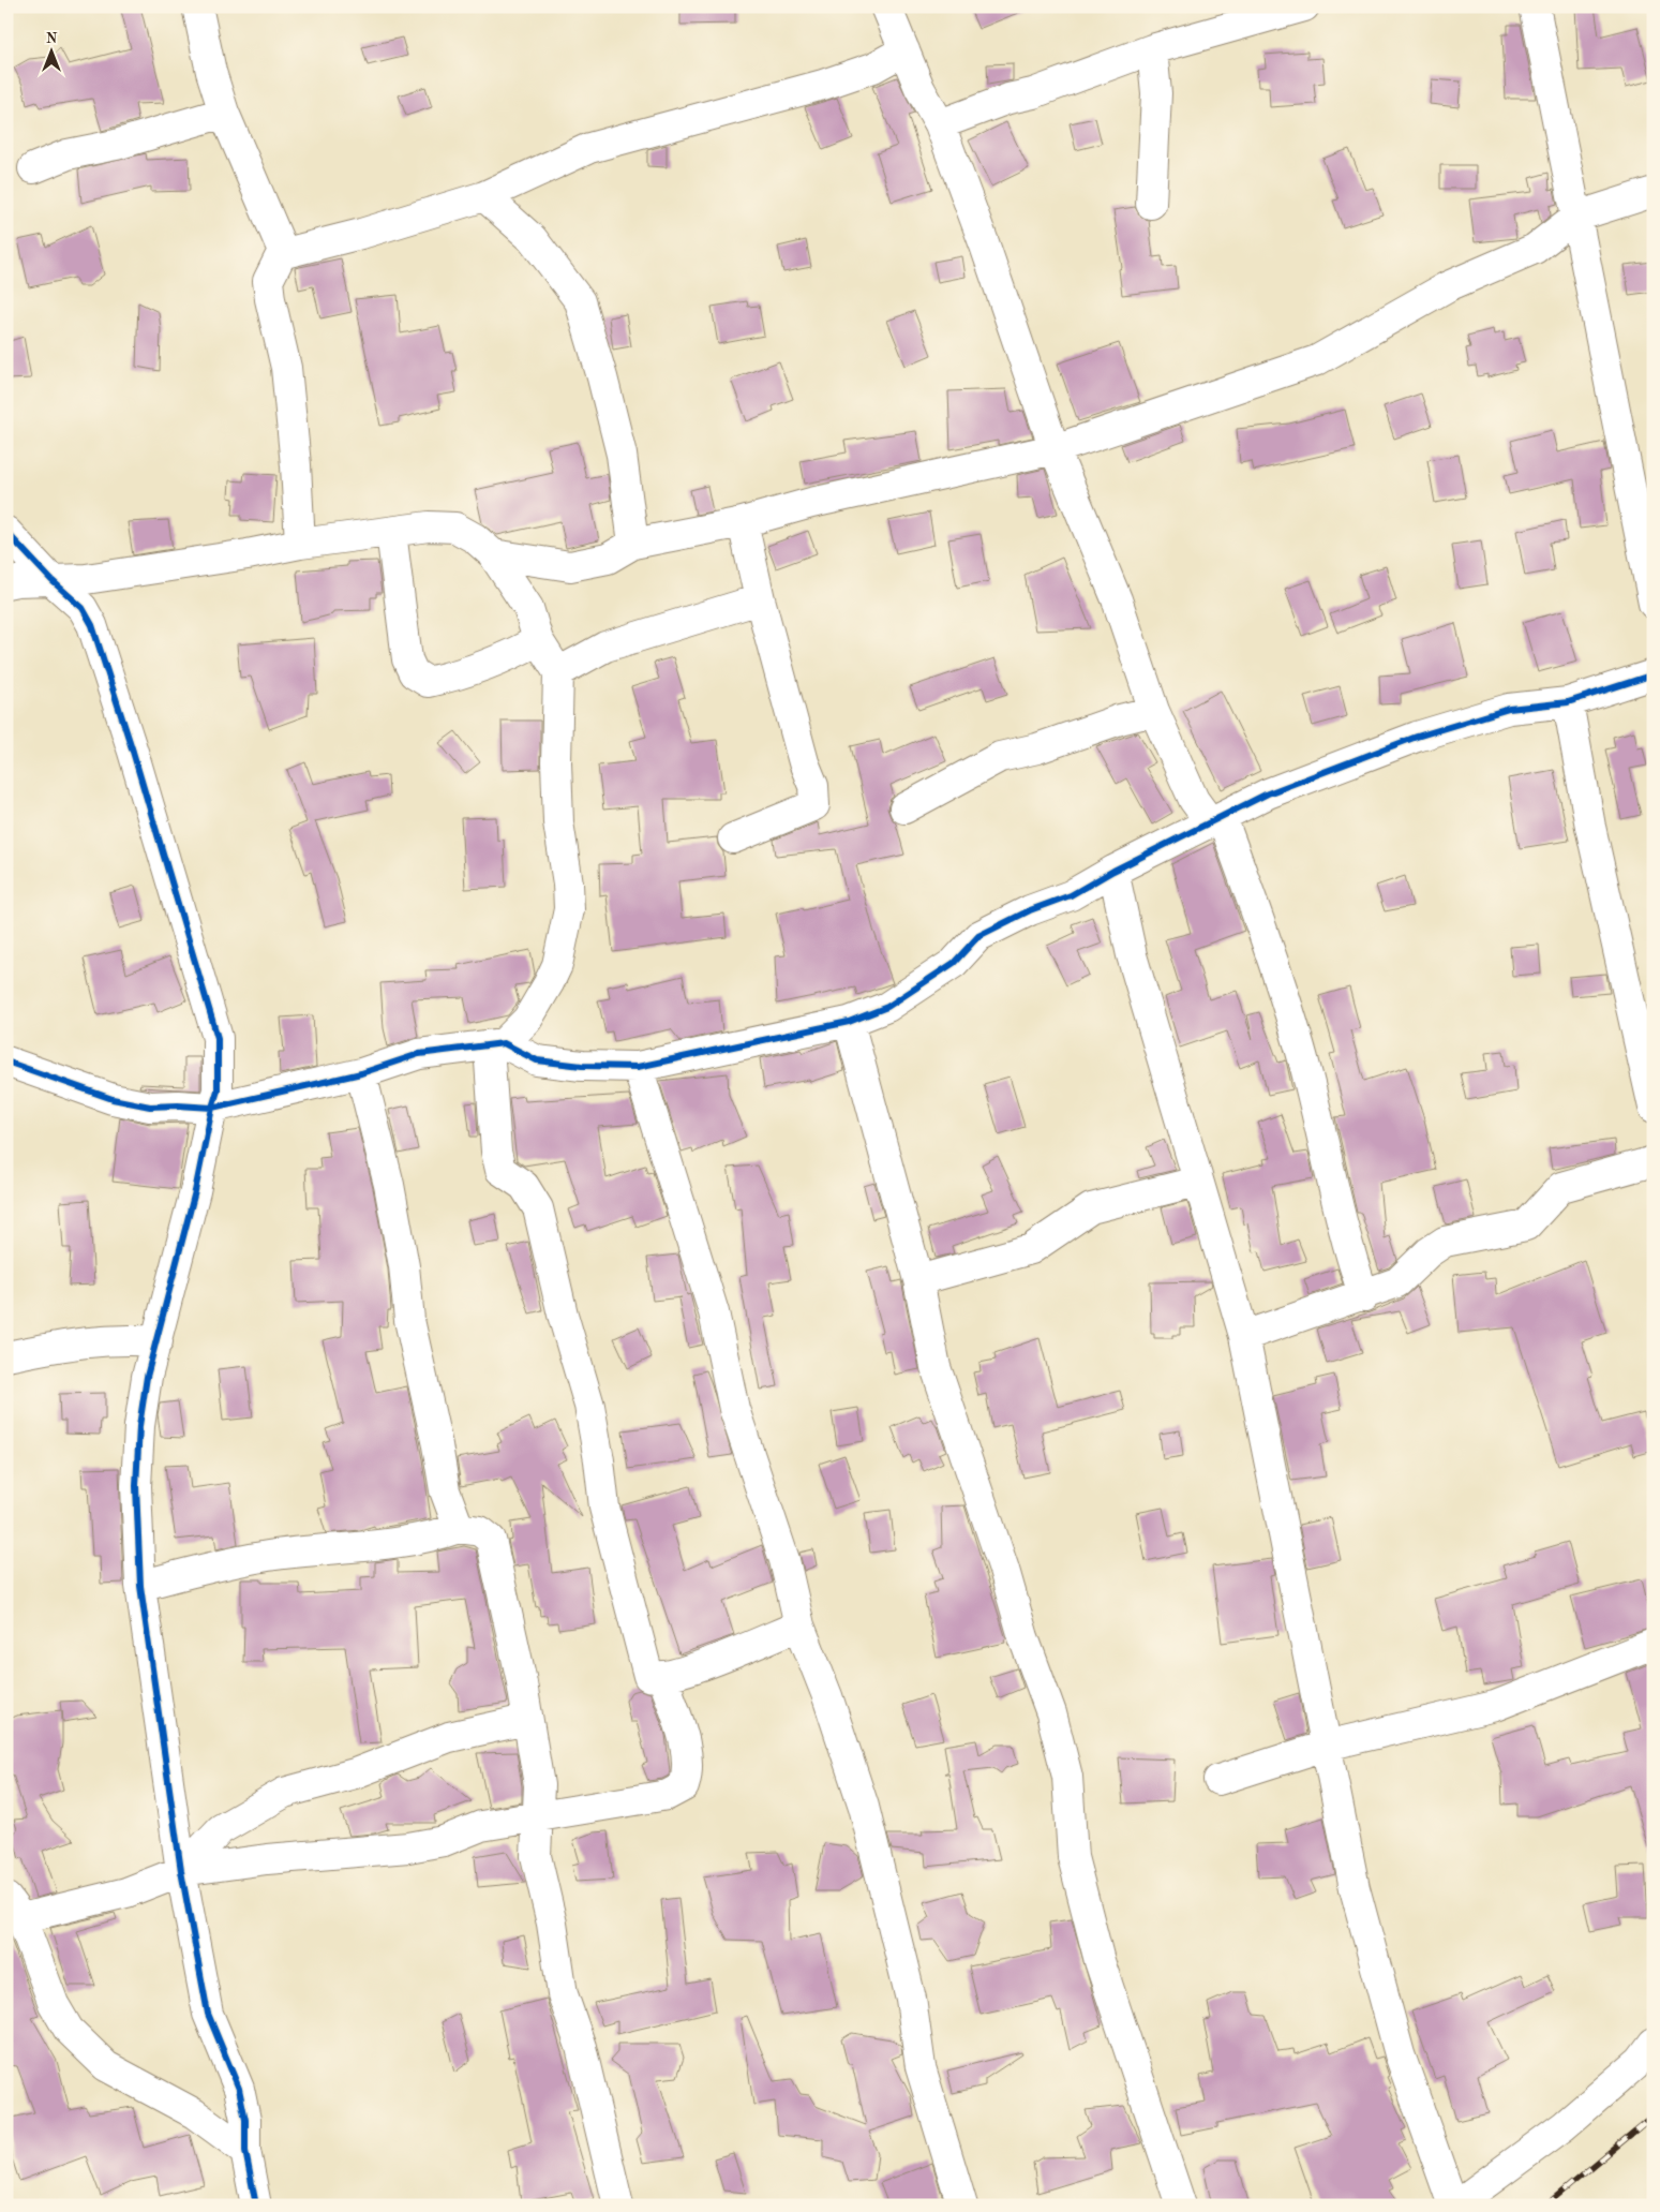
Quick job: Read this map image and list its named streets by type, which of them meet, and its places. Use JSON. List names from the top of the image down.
{
  "north": "top"
}
